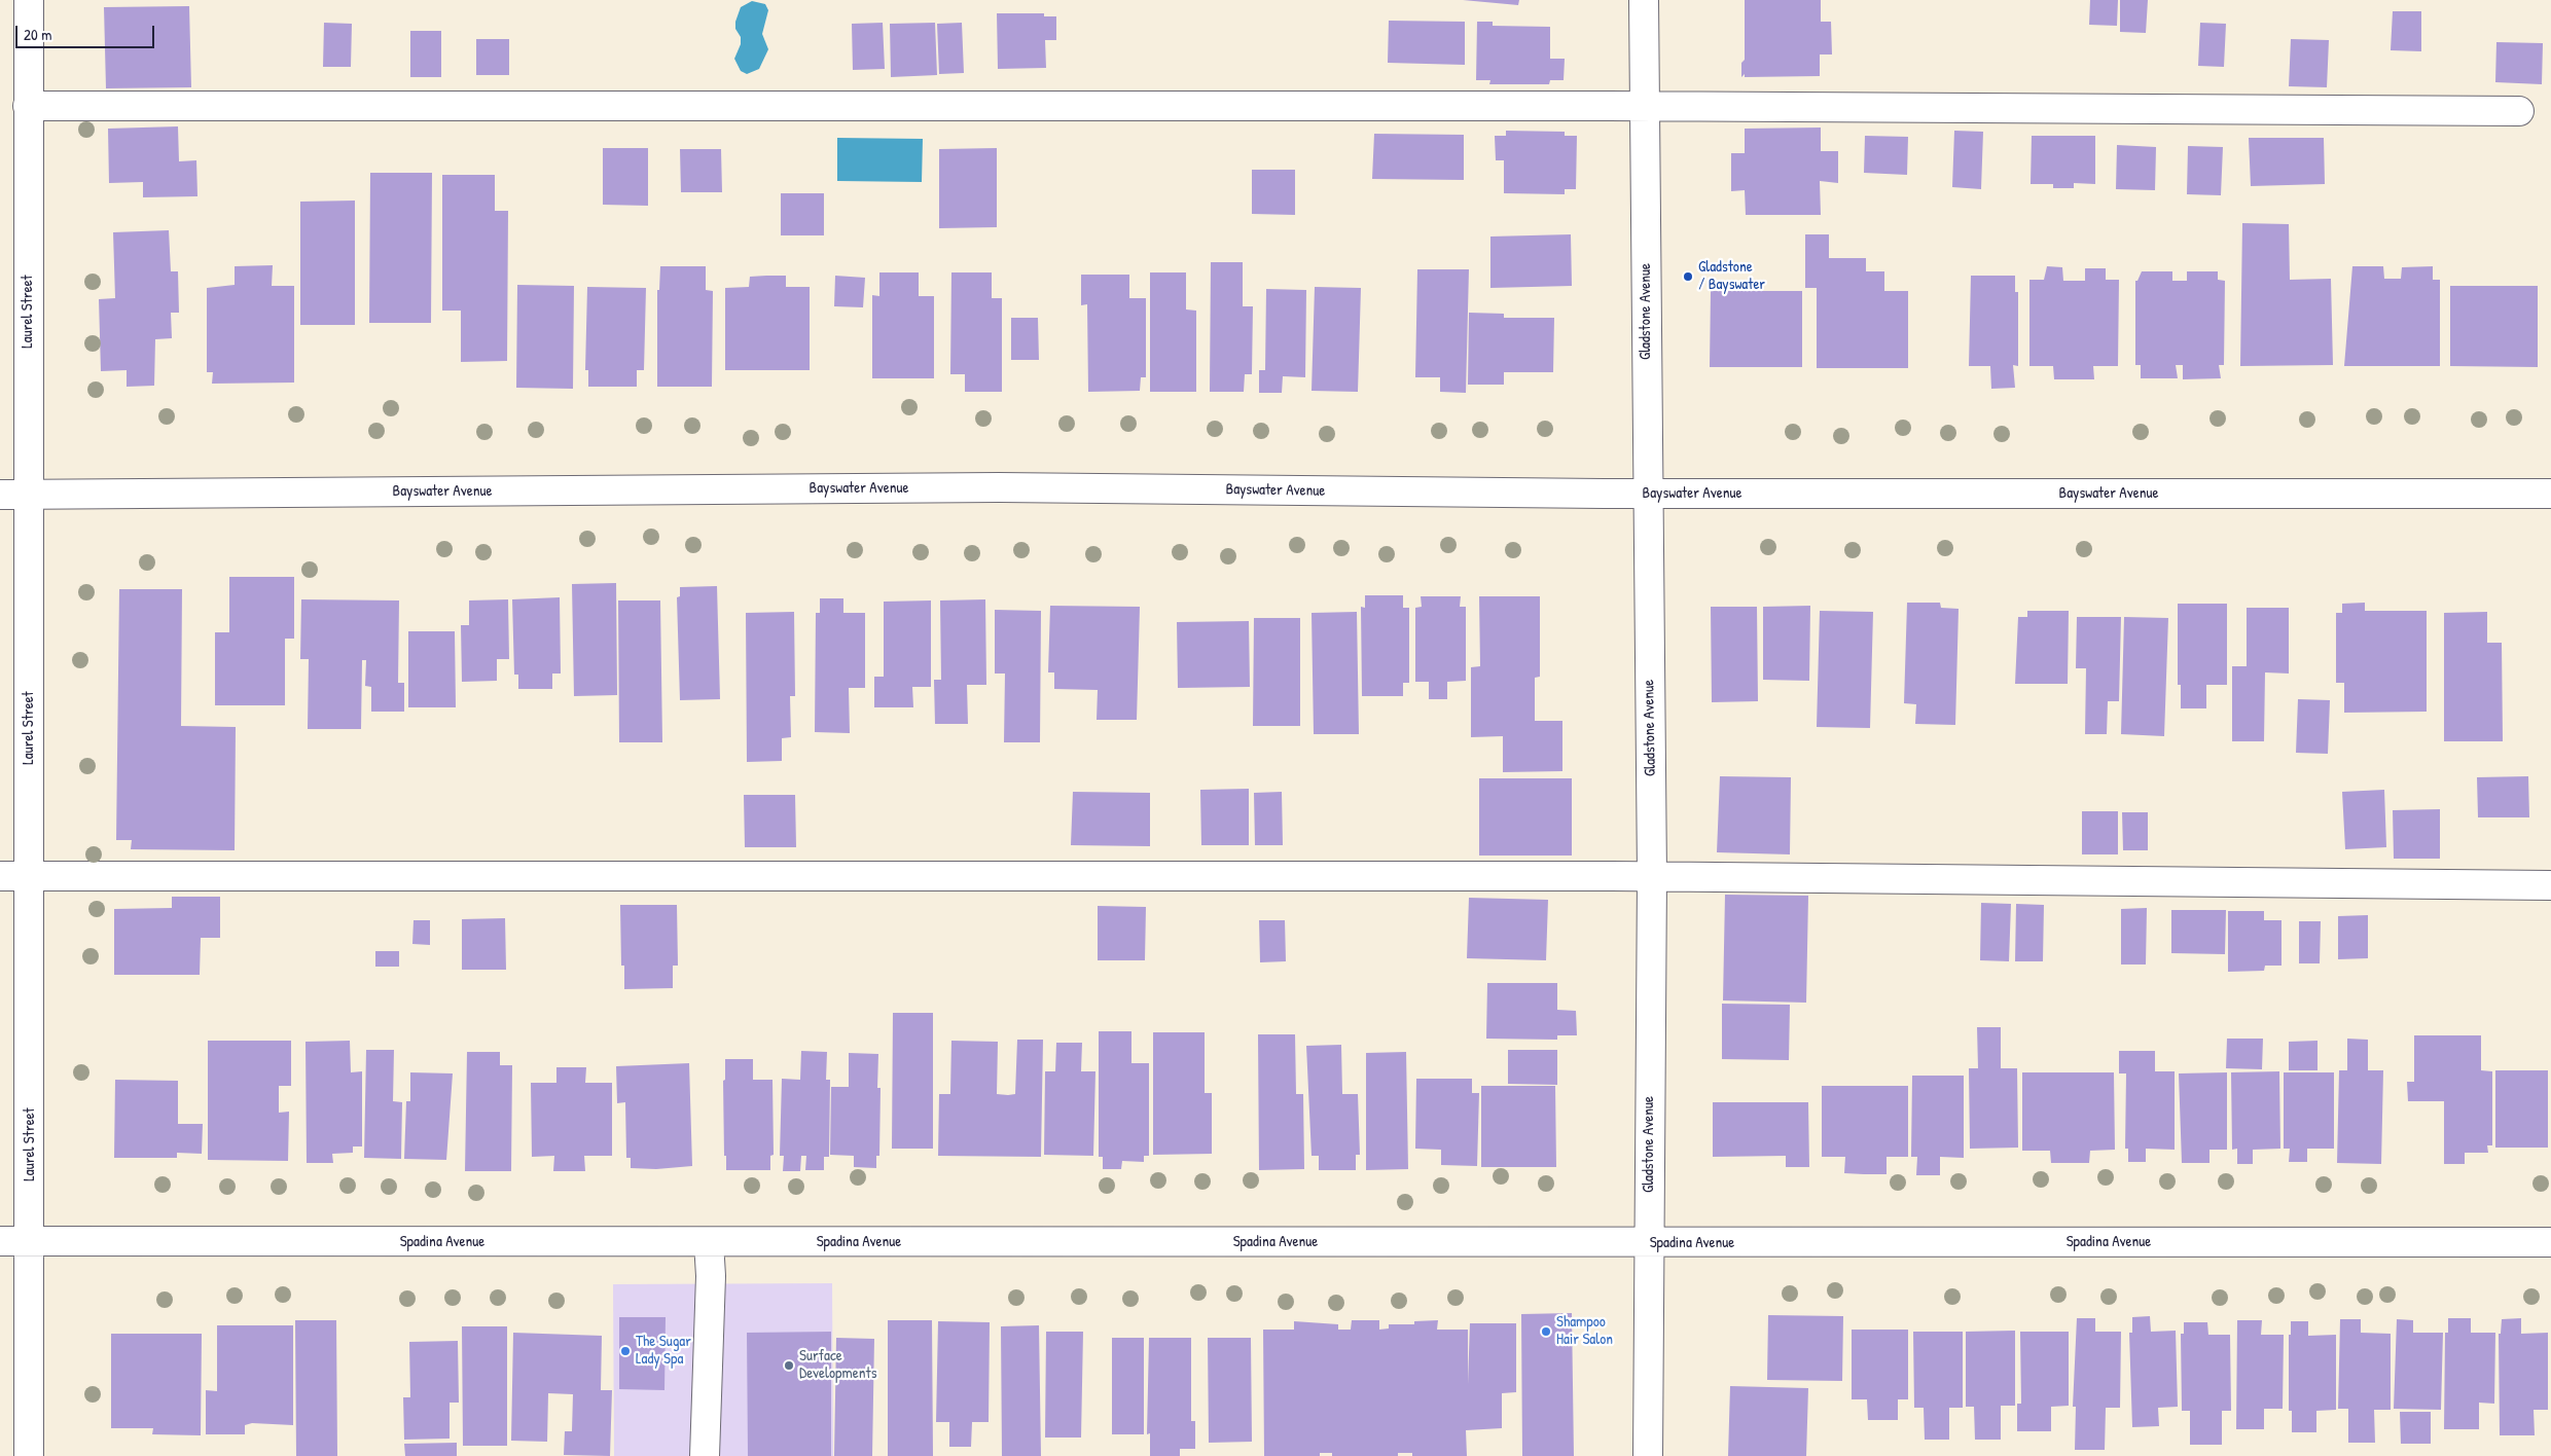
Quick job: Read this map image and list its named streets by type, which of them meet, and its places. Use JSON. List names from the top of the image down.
{
  "streets": {
    "street": [
      "Laurel Street",
      "Gladstone Avenue",
      "Bayswater Avenue",
      "Spadina Avenue"
    ]
  },
  "crossings": [
    ["Laurel Street", "Bayswater Avenue"],
    ["Laurel Street", "Spadina Avenue"],
    ["Gladstone Avenue", "Bayswater Avenue"],
    ["Gladstone Avenue", "Spadina Avenue"]
  ],
  "places": [
    "Gladstone / Bayswater",
    "Shampoo Hair Salon",
    "The Sugar Lady Spa",
    "Surface Developments"
  ],
  "scale_bar": "20 m"
}
